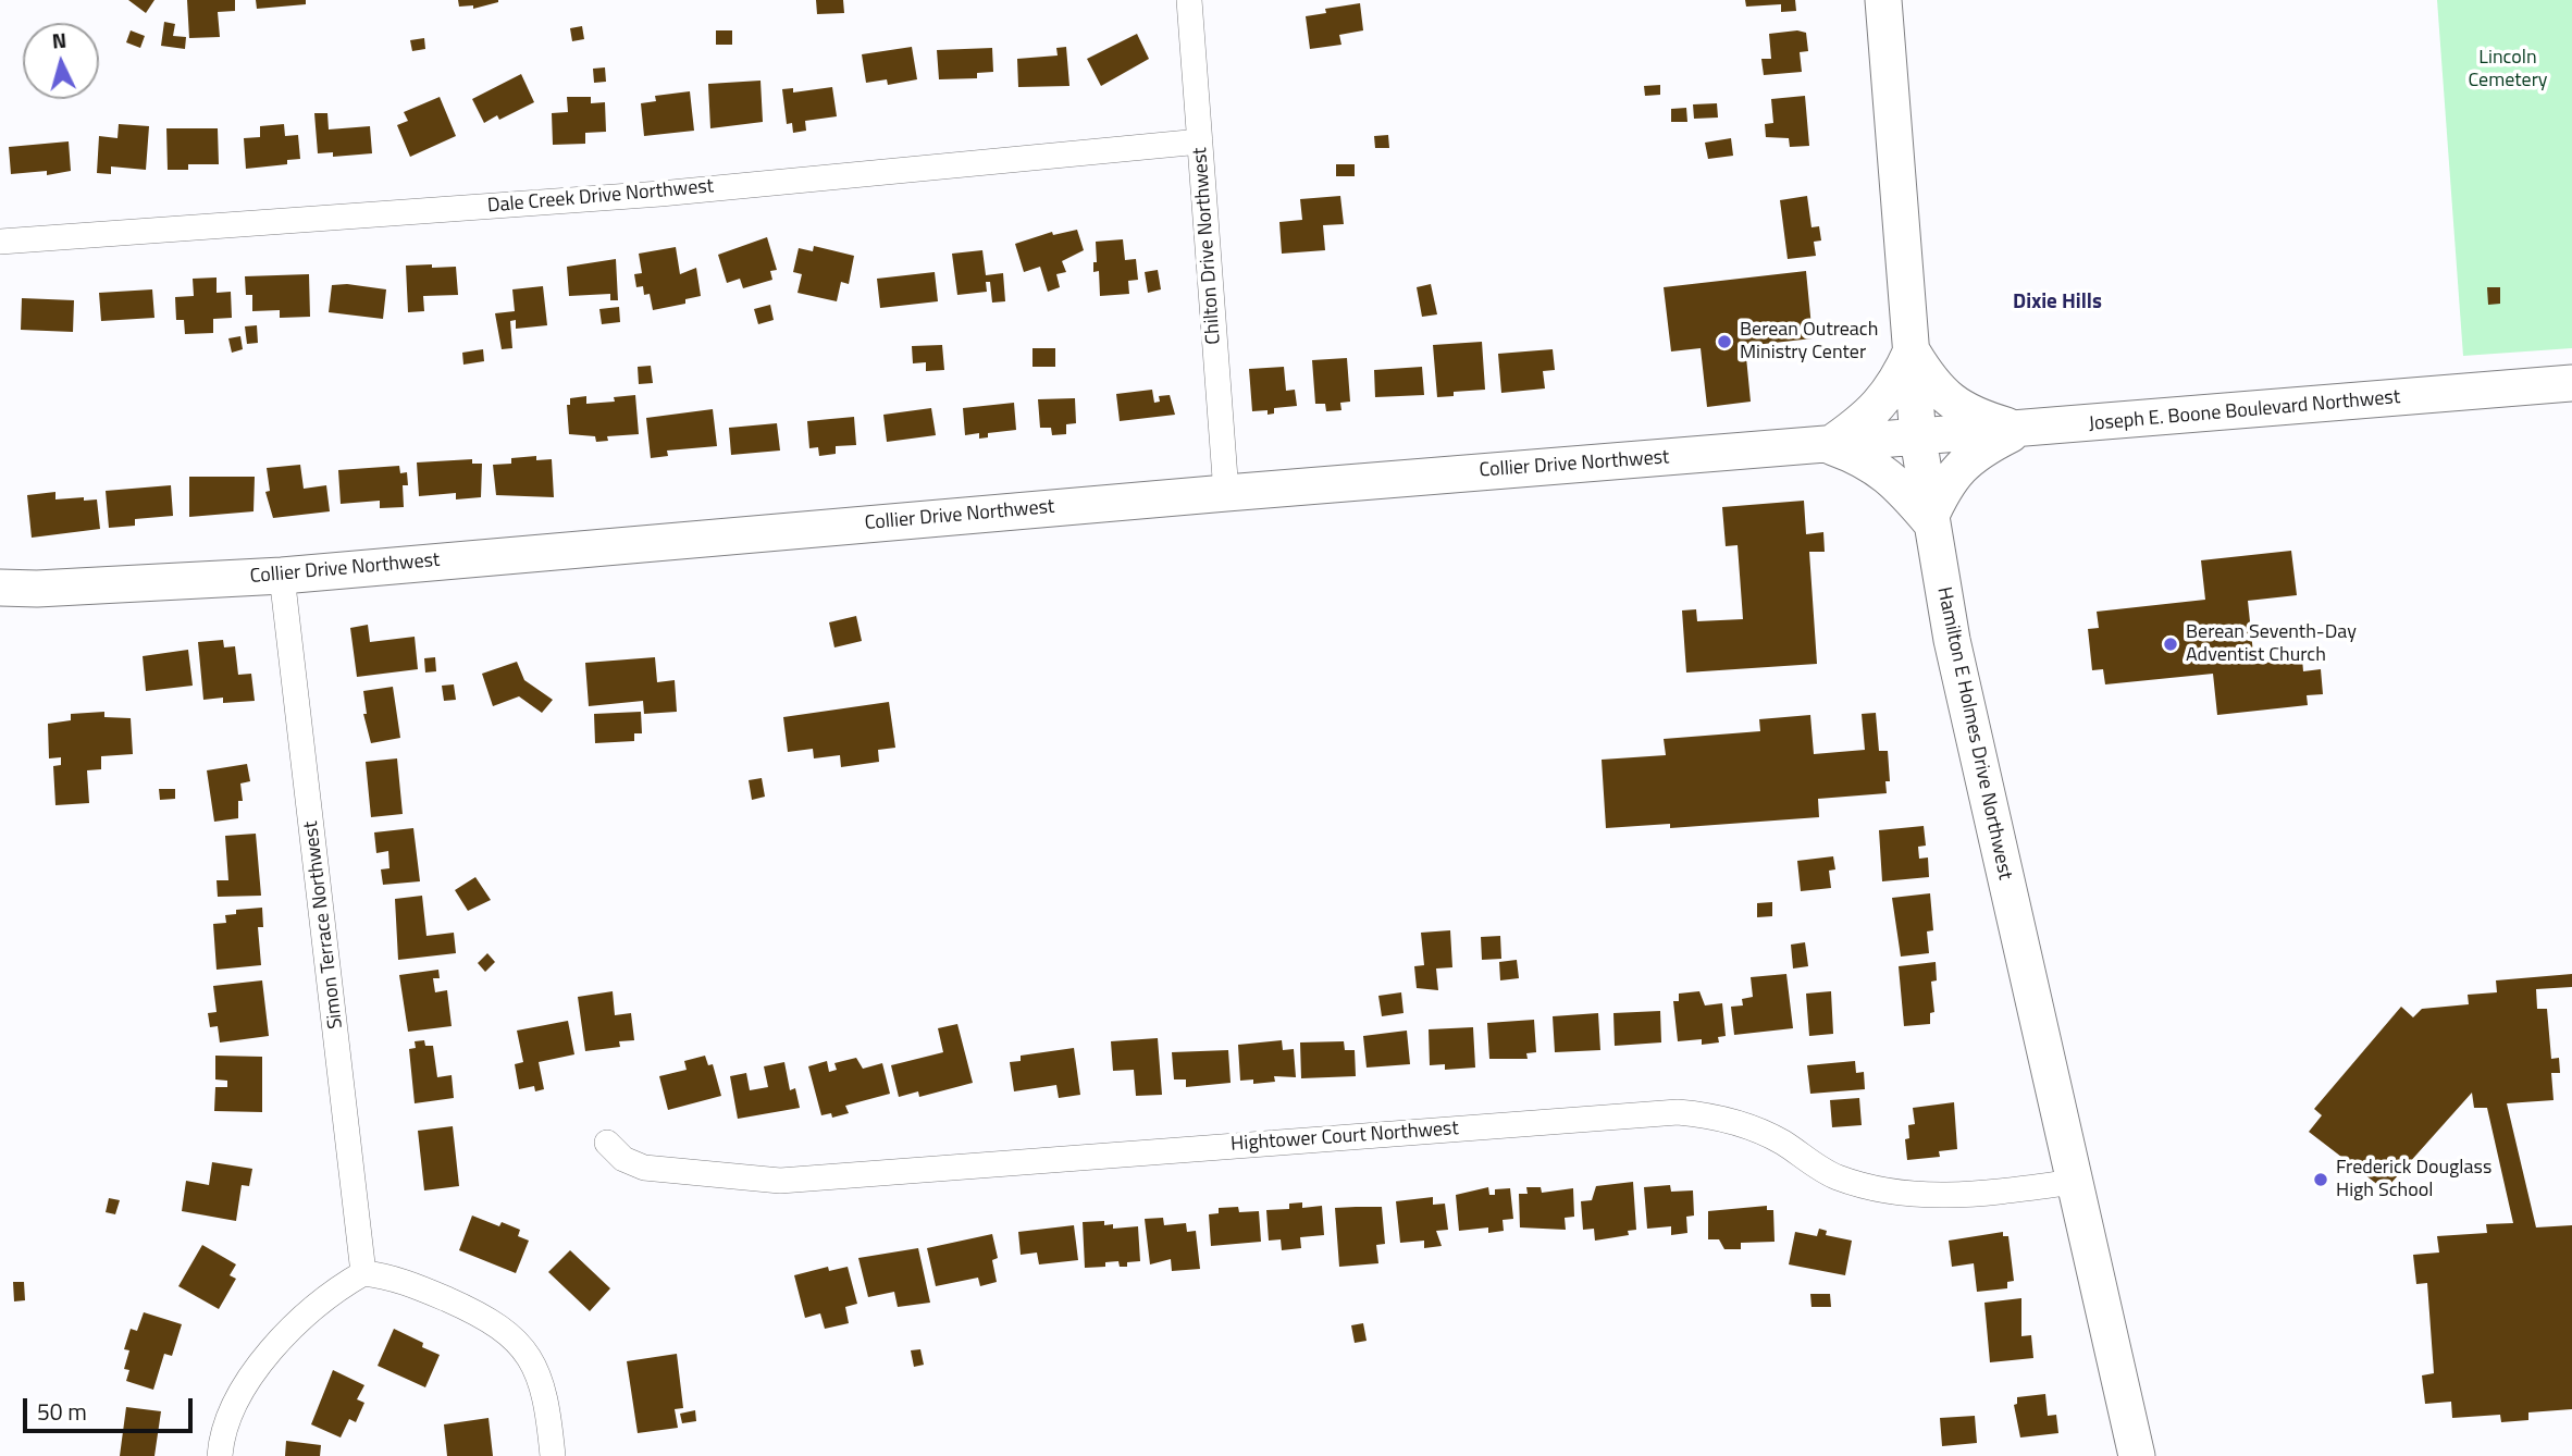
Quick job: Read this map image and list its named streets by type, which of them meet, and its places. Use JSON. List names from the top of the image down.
{
  "streets": {
    "main road": ["Joseph E. Boone Boulevard Northwest", "Collier Drive Northwest", "Hamilton E Holmes Drive Northwest"],
    "street": [
      "Dale Creek Drive Northwest",
      "Chilton Drive Northwest",
      "Simon Terrace Northwest",
      "Hightower Court Northwest"
    ]
  },
  "crossings": [
    ["Dale Creek Drive Northwest", "Chilton Drive Northwest"],
    ["Chilton Drive Northwest", "Collier Drive Northwest"],
    ["Joseph E. Boone Boulevard Northwest", "Collier Drive Northwest"],
    ["Joseph E. Boone Boulevard Northwest", "Hamilton E Holmes Drive Northwest"],
    ["Collier Drive Northwest", "Hamilton E Holmes Drive Northwest"],
    ["Collier Drive Northwest", "Simon Terrace Northwest"],
    ["Hamilton E Holmes Drive Northwest", "Hightower Court Northwest"]
  ],
  "districts": ["Dixie Hills"],
  "parks": ["Lincoln Cemetery"],
  "places": ["Berean Outreach Ministry Center", "Berean Seventh-Day Adventist Church", "Frederick Douglass High School"],
  "scale_bar": "50 m",
  "north": "top"
}
